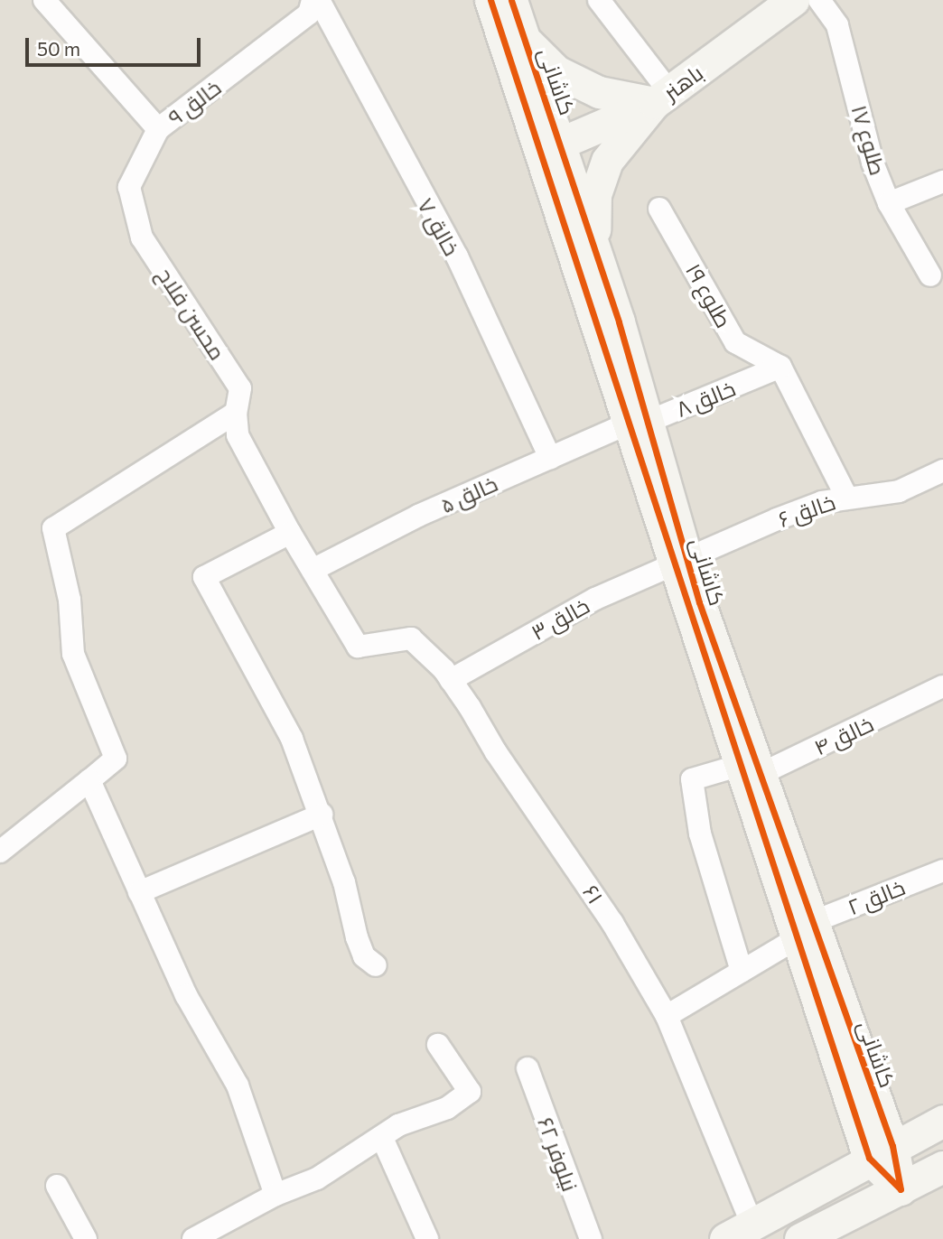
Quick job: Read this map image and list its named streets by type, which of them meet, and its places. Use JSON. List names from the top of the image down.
{
  "streets": {
    "street": [
      "کاشانی",
      "باهنر",
      "خالق ۹",
      "طلوع ۱۷",
      "خالق ۷",
      "طلوع ۱۹",
      "محسن فلاح",
      "خالق ۸",
      "خالق ۵",
      "خالق ۶",
      "خالق ۳",
      "خالق ۴",
      "۶۱",
      "خالق ۲",
      "نیلوفر ۶۲"
    ]
  },
  "crossings": [
    ["کاشانی", "باهنر"],
    ["کاشانی", "خالق ۸"],
    ["کاشانی", "خالق ۵"],
    ["کاشانی", "خالق ۶"],
    ["کاشانی", "خالق ۳"],
    ["کاشانی", "خالق ۴"],
    ["کاشانی", "خالق ۲"],
    ["خالق ۹", "محسن فلاح"],
    ["خالق ۷", "خالق ۵"],
    ["طلوع ۱۹", "خالق ۸"],
    ["محسن فلاح", "خالق ۵"],
    ["محسن فلاح", "۶۱"],
    ["خالق ۸", "خالق ۵"],
    ["خالق ۶", "خالق ۳"],
    ["خالق ۳", "۶۱"],
    ["خالق ۴", "خالق ۲"],
    ["۶۱", "خالق ۲"]
  ],
  "scale_bar": "50 m"
}
